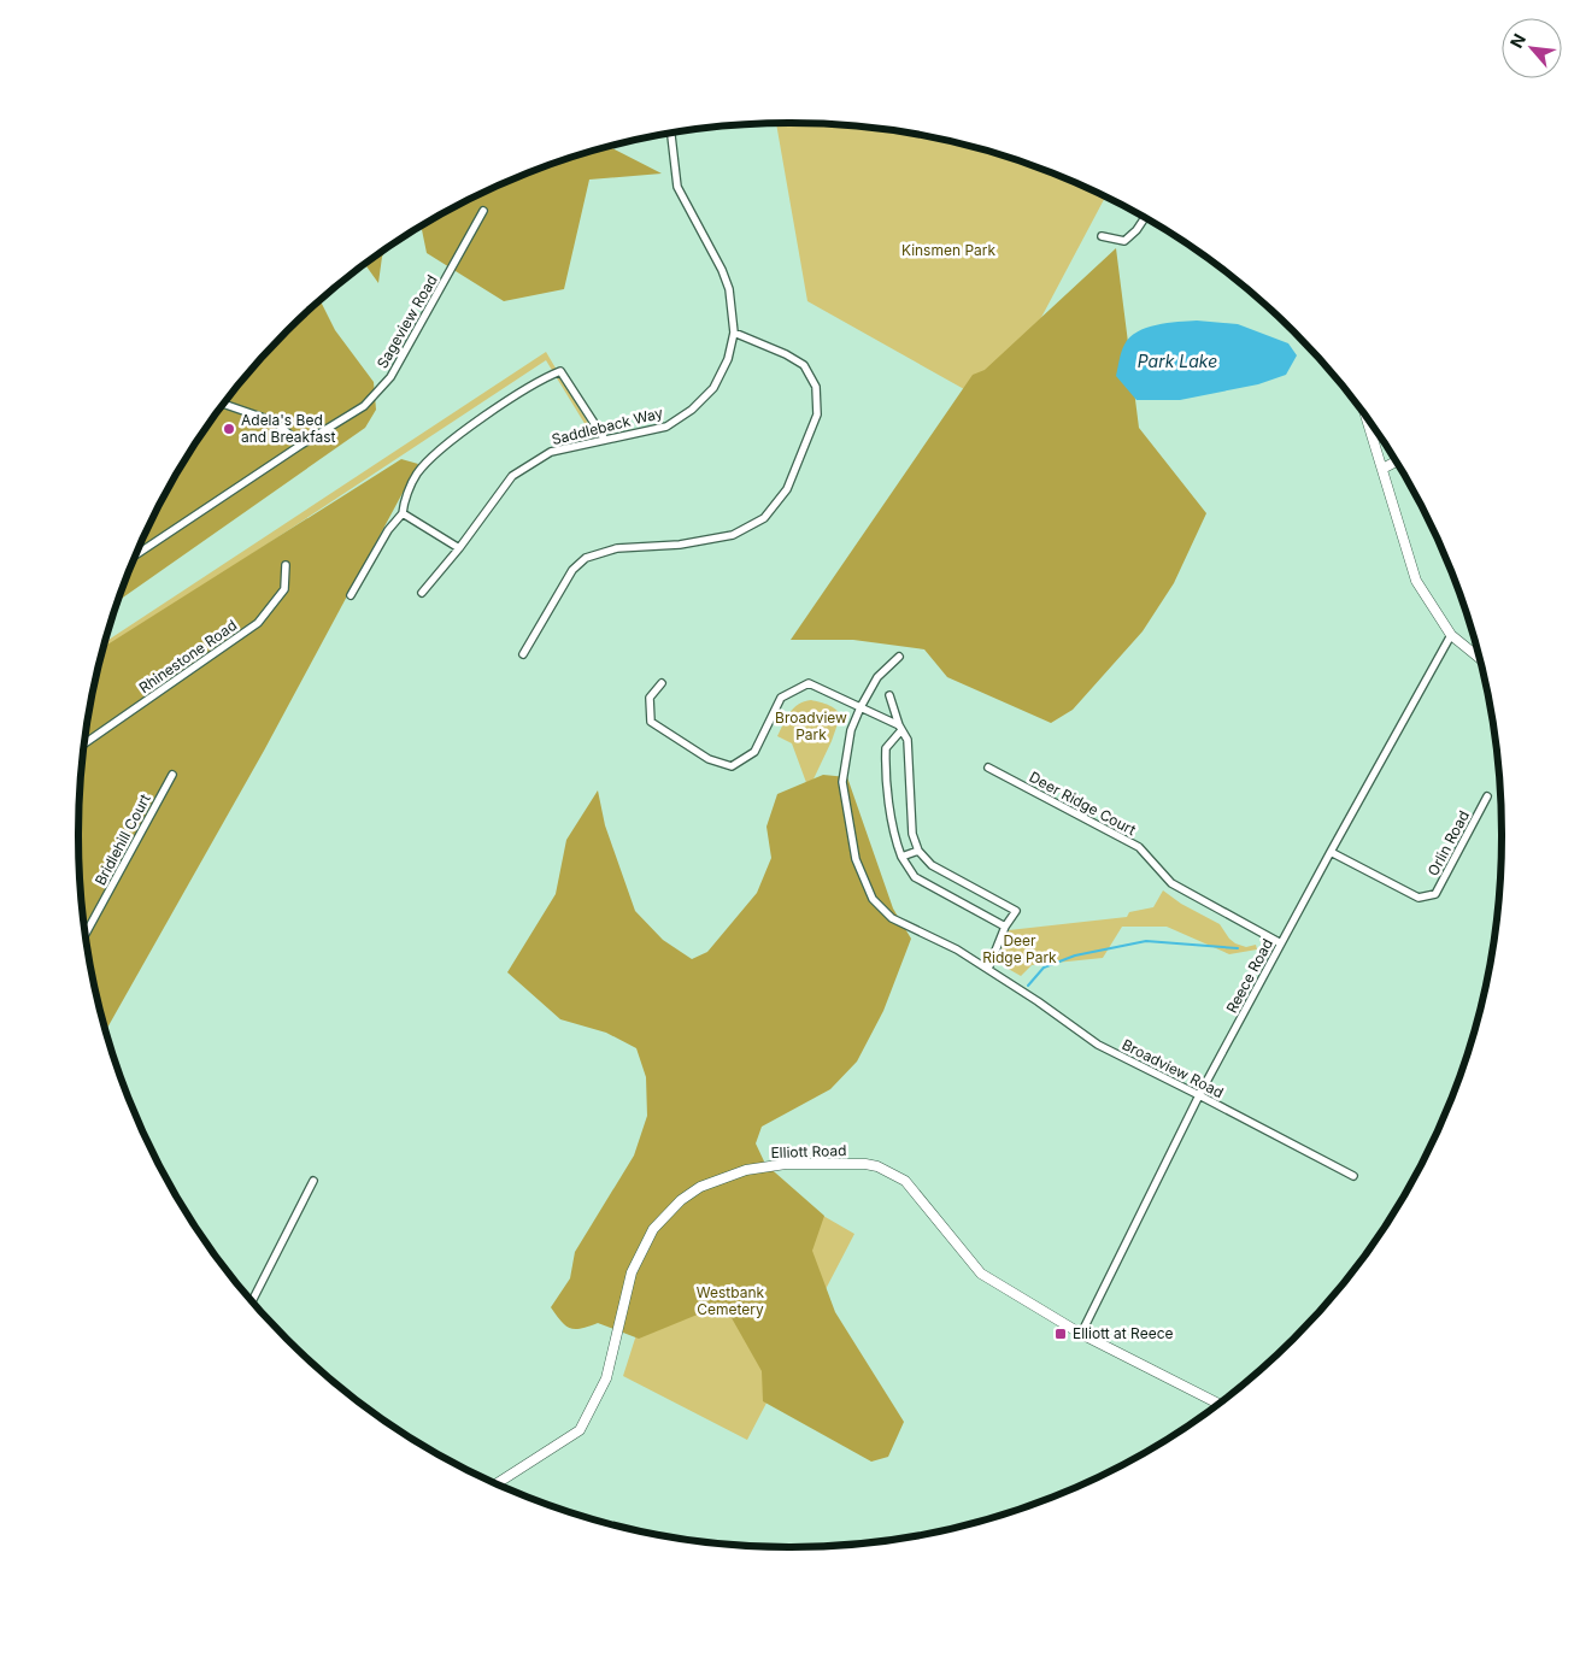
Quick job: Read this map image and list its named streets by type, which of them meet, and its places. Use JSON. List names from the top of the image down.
{
  "streets": {
    "street": [
      "Sageview Road",
      "Saddleback Way",
      "Rhinestone Road",
      "Deer Ridge Court",
      "Bridlehill Court",
      "Orlin Road",
      "Reece Road",
      "Broadview Road",
      "Elliott Road"
    ]
  },
  "crossings": [
    ["Deer Ridge Court", "Reece Road"],
    ["Orlin Road", "Reece Road"],
    ["Reece Road", "Broadview Road"],
    ["Reece Road", "Elliott Road"]
  ],
  "water": ["Park Lake"],
  "parks": [
    "Kinsmen Park",
    "Broadview Park",
    "Deer Ridge Park",
    "Westbank Cemetery"
  ],
  "places": {
    "other": ["Adela's Bed and Breakfast"],
    "transit": ["Elliott at Reece"]
  },
  "north": "top left"
}
